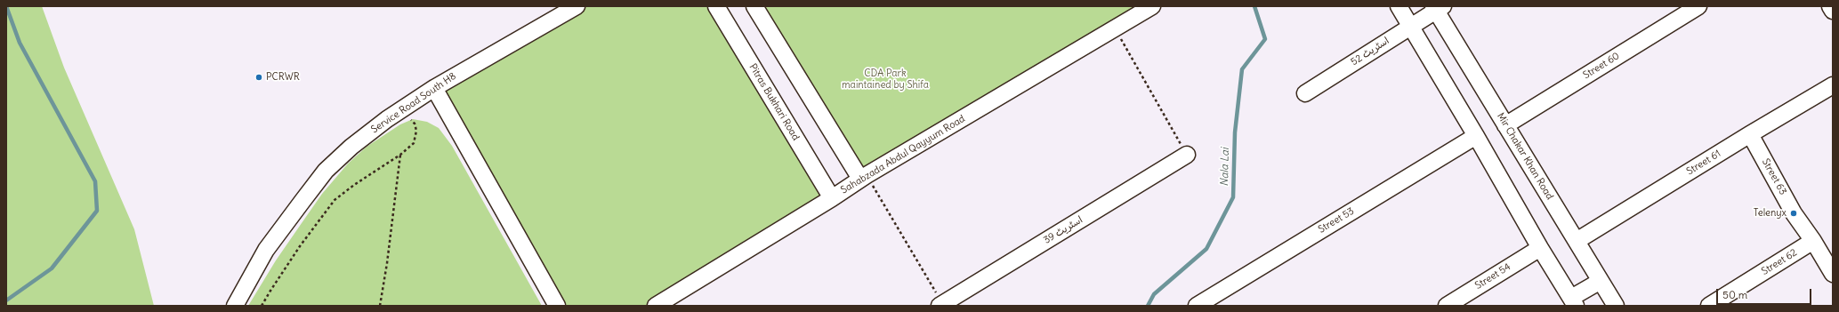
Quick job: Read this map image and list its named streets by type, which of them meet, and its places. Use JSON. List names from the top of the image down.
{
  "streets": {
    "street": [
      "اسٹریٹ 52",
      "Street 60",
      "Pitras Bukhari Road",
      "Service Road South H8",
      "Sahabzada Abdul Qayyum Road",
      "Mir Chakar Khan Road",
      "Street 61",
      "Street 63",
      "Street 53",
      "اسٹریٹ 39",
      "Street 62",
      "Street 54"
    ]
  },
  "crossings": [
    ["اسٹریٹ 52", "Mir Chakar Khan Road"],
    ["Street 60", "Mir Chakar Khan Road"],
    ["Pitras Bukhari Road", "Sahabzada Abdul Qayyum Road"],
    ["Mir Chakar Khan Road", "Street 61"],
    ["Street 61", "Street 63"],
    ["Street 63", "Street 62"]
  ],
  "water": ["Nala Lai"],
  "parks": ["CDA Park maintained by Shifa"],
  "places": ["PCRWR", "Telenyx"],
  "scale_bar": "50 m"
}
